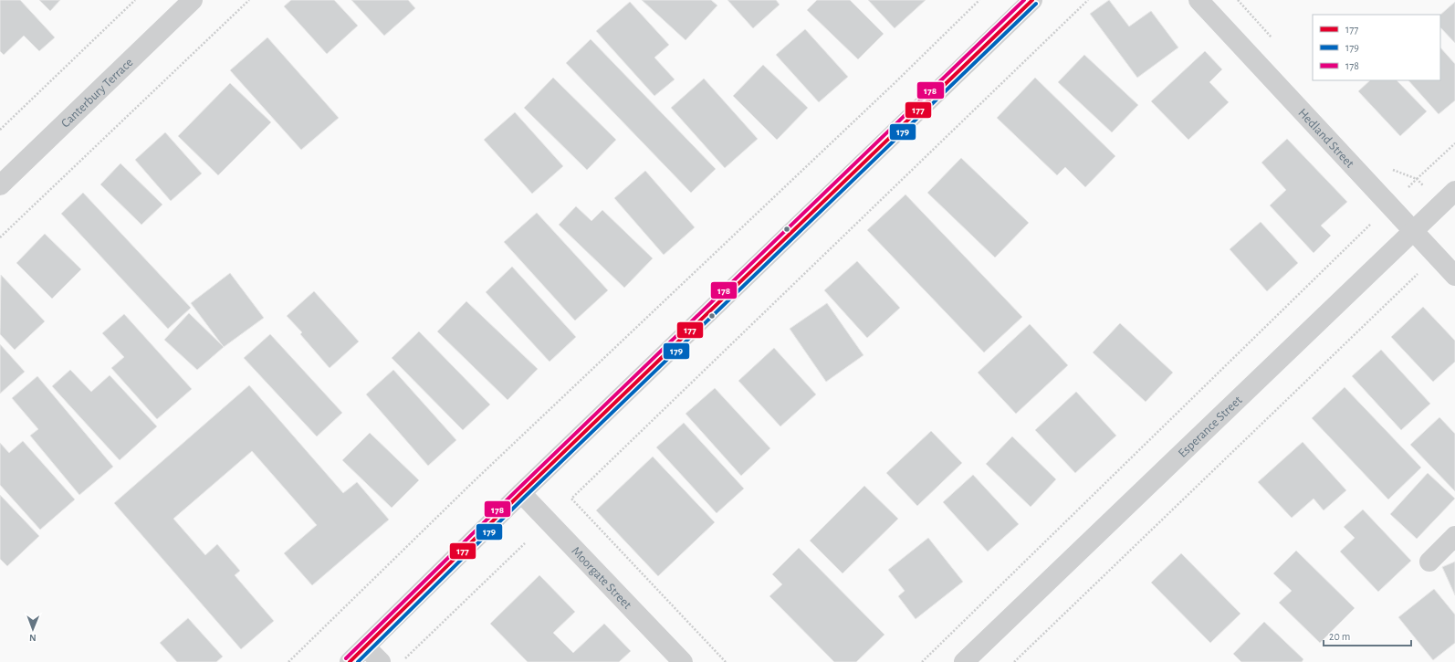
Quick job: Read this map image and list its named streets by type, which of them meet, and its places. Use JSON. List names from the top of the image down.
{
  "streets": {
    "street": [
      "Canterbury Terrace",
      "Hedland Street",
      "Esperance Street",
      "Moorgate Street"
    ]
  },
  "crossings": [
    ["Hedland Street", "Esperance Street"]
  ],
  "lines": ["transit line 177", "transit line 178", "transit line 179"],
  "legend": ["177", "179", "178"],
  "scale_bar": "20 m",
  "north": "bottom"
}
